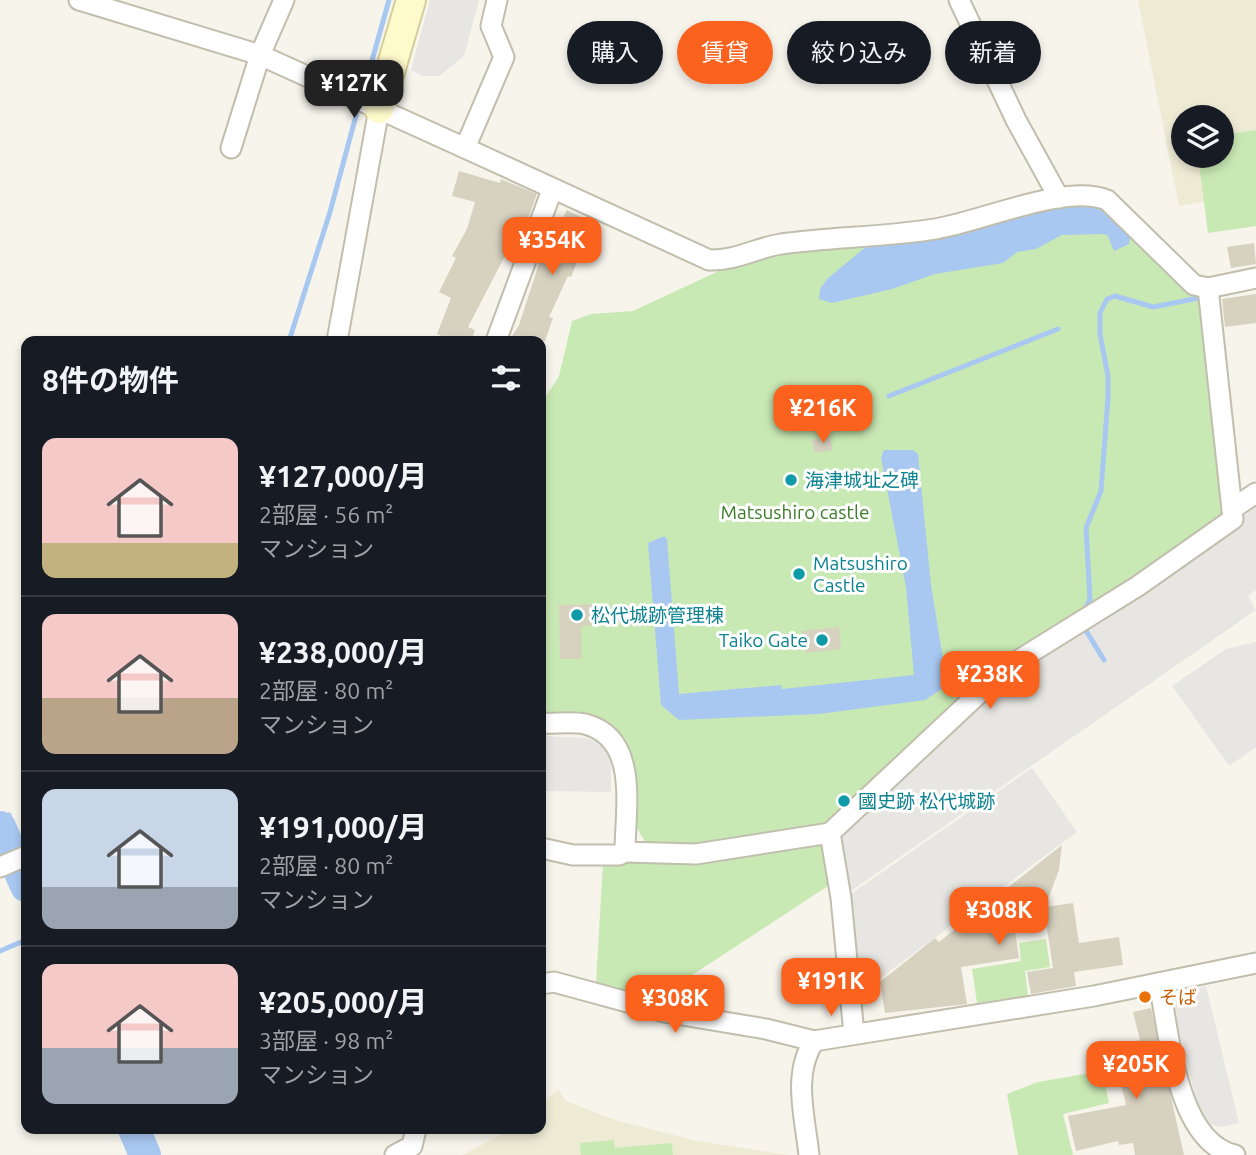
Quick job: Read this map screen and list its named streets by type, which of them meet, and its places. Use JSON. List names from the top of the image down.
{
  "parks": ["Matsushiro castle"],
  "places": [
    "海津城址之碑",
    "Matsushiro Castle",
    "松代城跡管理棟",
    "Taiko Gate",
    "國史跡 松代城跡",
    "そば"
  ],
  "page": {
    "chip": [
      "購入",
      "賃貸",
      "絞り込み",
      "新着"
    ],
    "price": [
      "¥127K",
      "¥354K",
      "¥216K",
      "¥238K",
      "¥308K",
      "¥191K",
      "¥308K",
      "¥205K"
    ],
    "heading": "8件の物件",
    "list": [
      {
        "name": "¥127,000/月",
        "note": "2部屋 · 56 m² · マンション"
      },
      {
        "name": "¥238,000/月",
        "note": "2部屋 · 80 m² · マンション"
      },
      {
        "name": "¥191,000/月",
        "note": "2部屋 · 80 m² · マンション"
      },
      {
        "name": "¥205,000/月",
        "note": "3部屋 · 98 m² · マンション"
      }
    ]
  }
}
